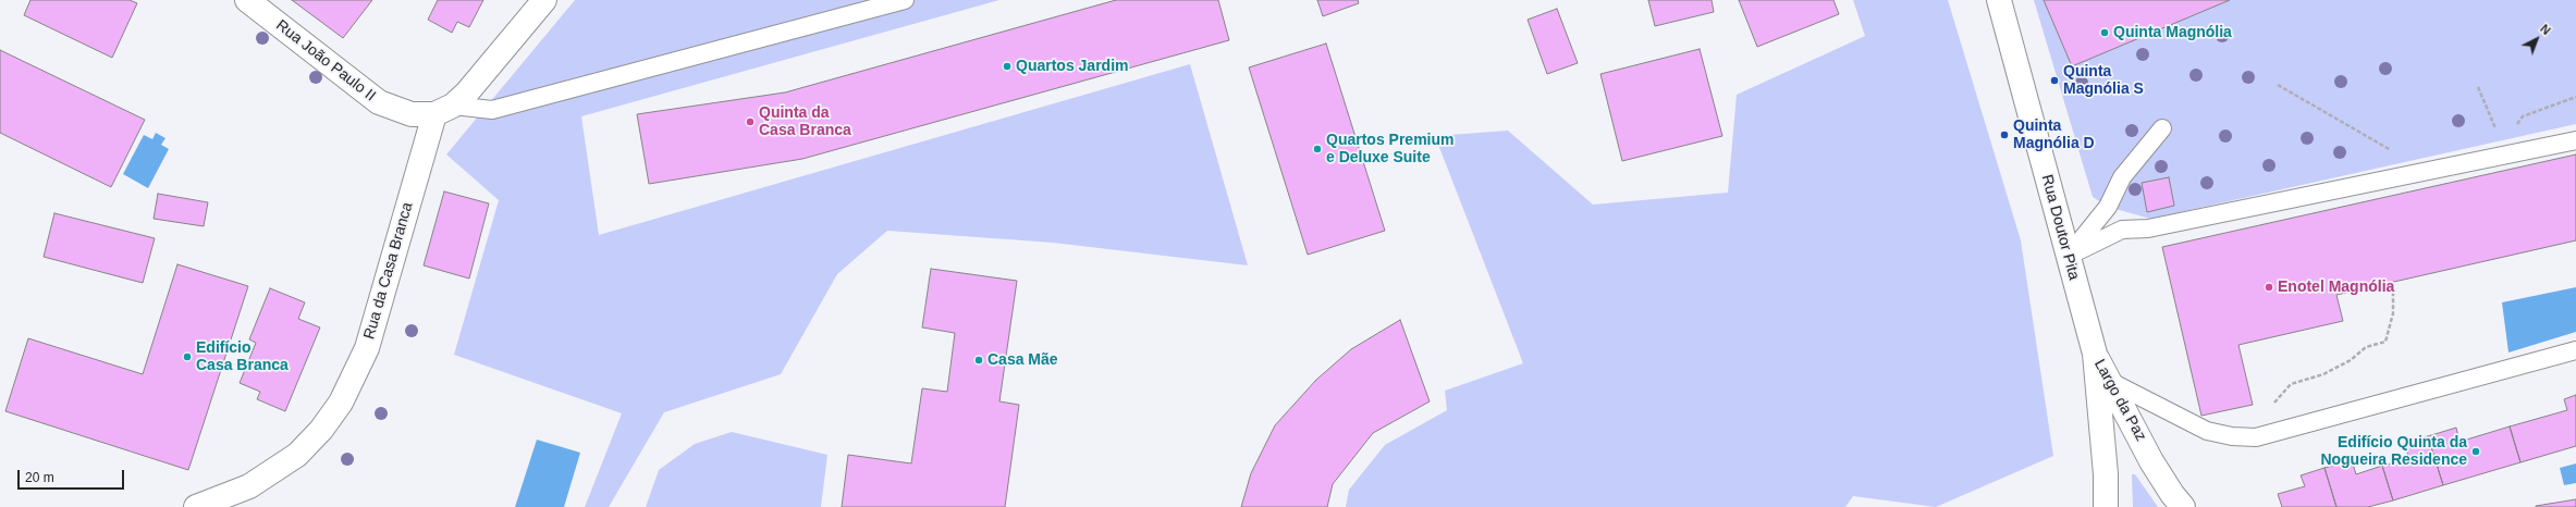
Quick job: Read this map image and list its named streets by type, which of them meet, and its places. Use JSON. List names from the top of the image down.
{
  "streets": {
    "street": [
      "Rua João Paulo II",
      "Rua Doutor Pita",
      "Rua da Casa Branca",
      "Largo da Paz"
    ]
  },
  "crossings": [
    ["Rua João Paulo II", "Rua da Casa Branca"],
    ["Rua Doutor Pita", "Largo da Paz"]
  ],
  "places": [
    "Quinta Magnólia",
    "Quartos Jardim",
    "Quinta Magnólia S",
    "Quinta da Casa Branca",
    "Quinta Magnólia D",
    "Quartos Premium e Deluxe Suite",
    "Enotel Magnólia",
    "Edifício Casa Branca",
    "Casa Mãe",
    "Edifício Quinta da Nogueira Residence"
  ],
  "scale_bar": "20 m",
  "north": "top right"
}
